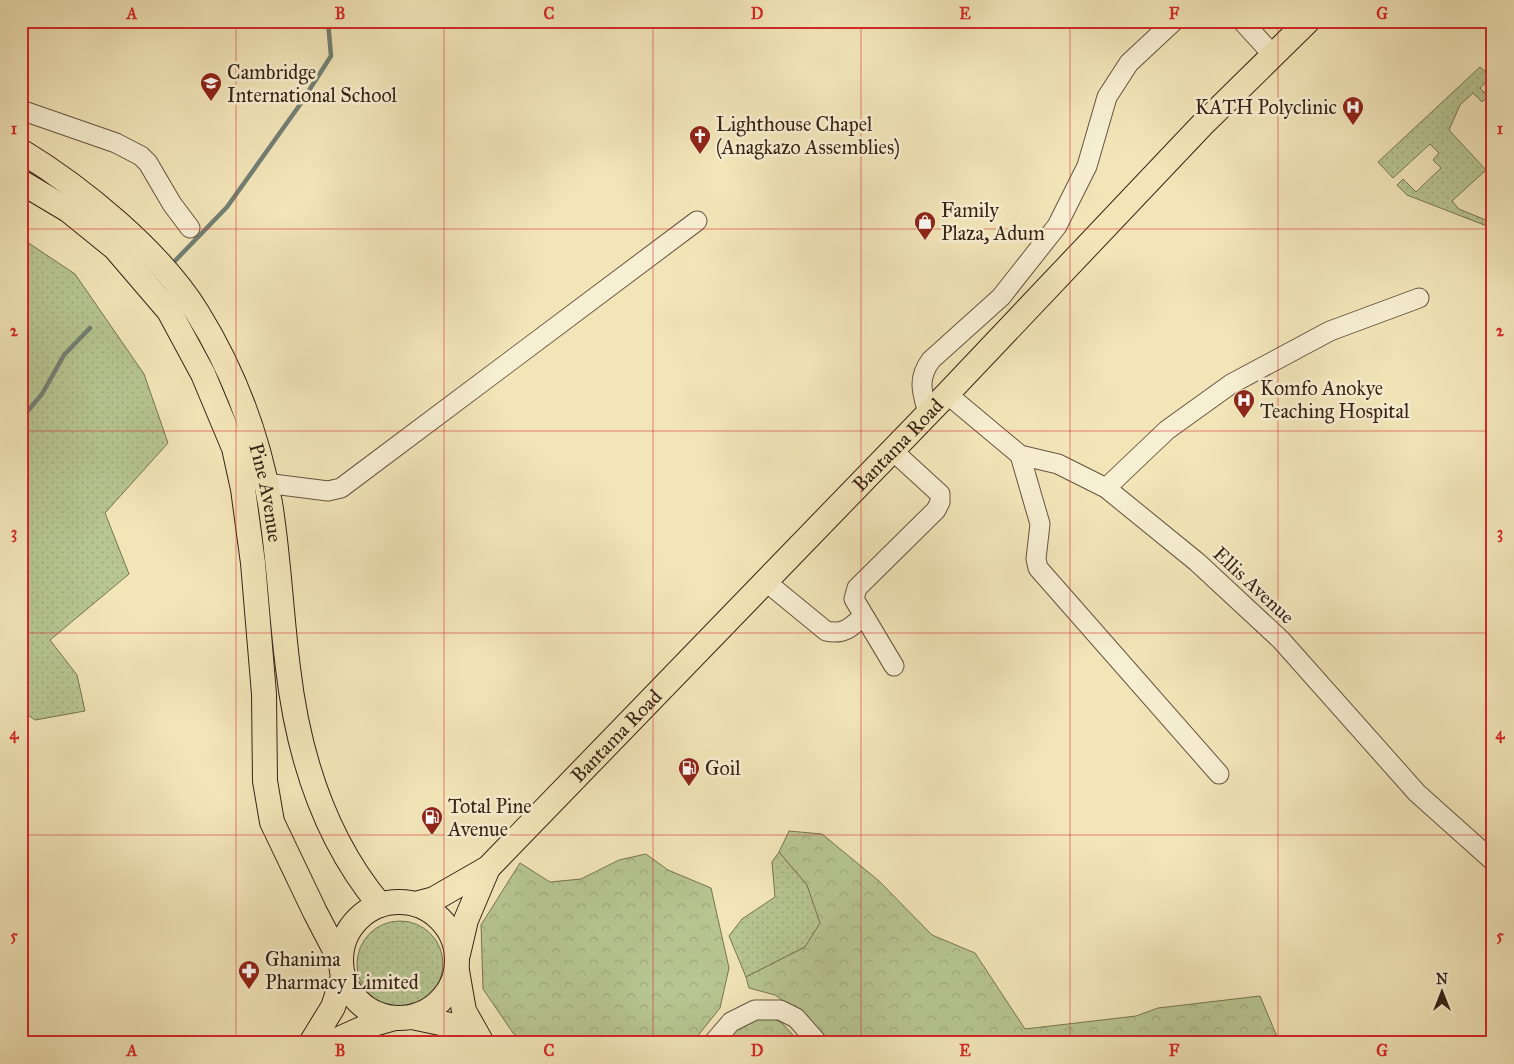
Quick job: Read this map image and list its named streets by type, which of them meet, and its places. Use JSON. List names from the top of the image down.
{
  "streets": {
    "main road": ["Bantama Road", "Pine Avenue"],
    "street": ["Ellis Avenue"]
  },
  "crossings": [
    ["Bantama Road", "Ellis Avenue"]
  ],
  "places": {
    "school or university": ["Cambridge International School"],
    "hospital": ["KATH Polyclinic", "Komfo Anokye Teaching Hospital"],
    "church": ["Lighthouse Chapel (Anagkazo Assemblies)"],
    "shop": ["Family Plaza, Adum"],
    "fuel station": ["Goil", "Total Pine Avenue"],
    "pharmacy": ["Ghanima Pharmacy Limited"]
  },
  "north": "top",
  "grid": {
    "columns": [
      "A",
      "B",
      "C",
      "D",
      "E",
      "F",
      "G"
    ],
    "rows": [
      "1",
      "2",
      "3",
      "4",
      "5"
    ]
  }
}
